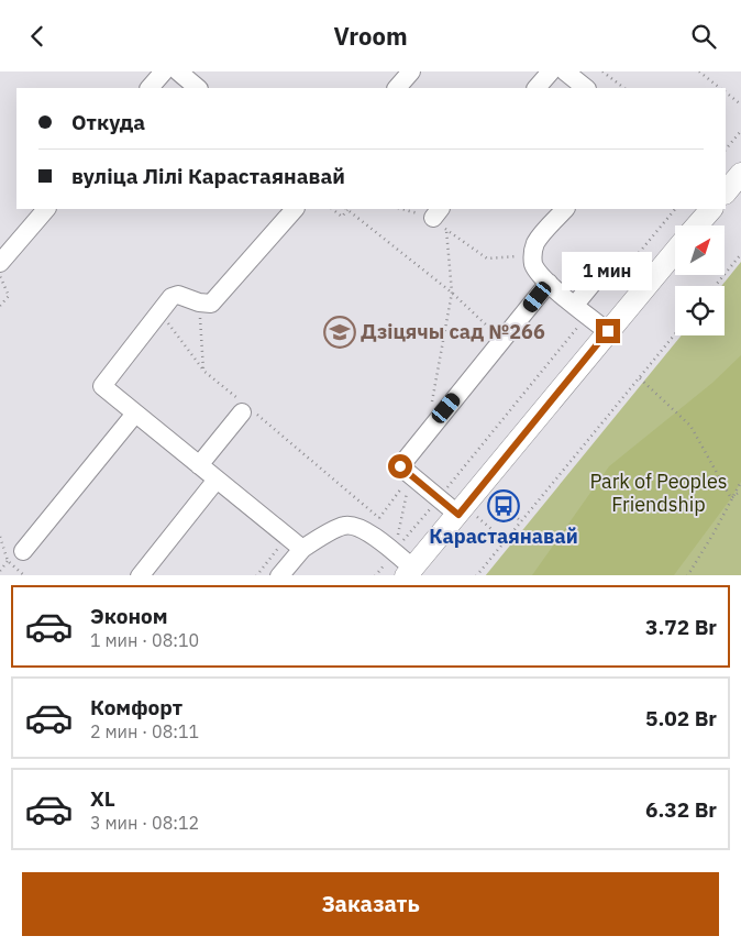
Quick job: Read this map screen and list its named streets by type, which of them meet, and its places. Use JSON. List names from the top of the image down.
{
  "parks": ["Park of Peoples Friendship"],
  "places": {
    "school or university": ["Дзіцячы сад №266"],
    "bus stop": ["Карастаянавай"]
  },
  "north": "top right",
  "page": {
    "header": "Vroom",
    "banner": ["Откуда", "вуліца Лілі Карастаянавай"],
    "bubble": "1 мин",
    "list": [
      {
        "name": "Эконом",
        "note": "1 мин · 08:10",
        "value": "3.72 Br"
      },
      {
        "name": "Комфорт",
        "note": "2 мин · 08:11",
        "value": "5.02 Br"
      },
      {
        "name": "XL",
        "note": "3 мин · 08:12",
        "value": "6.32 Br"
      }
    ],
    "buttons": "Заказать"
  }
}
